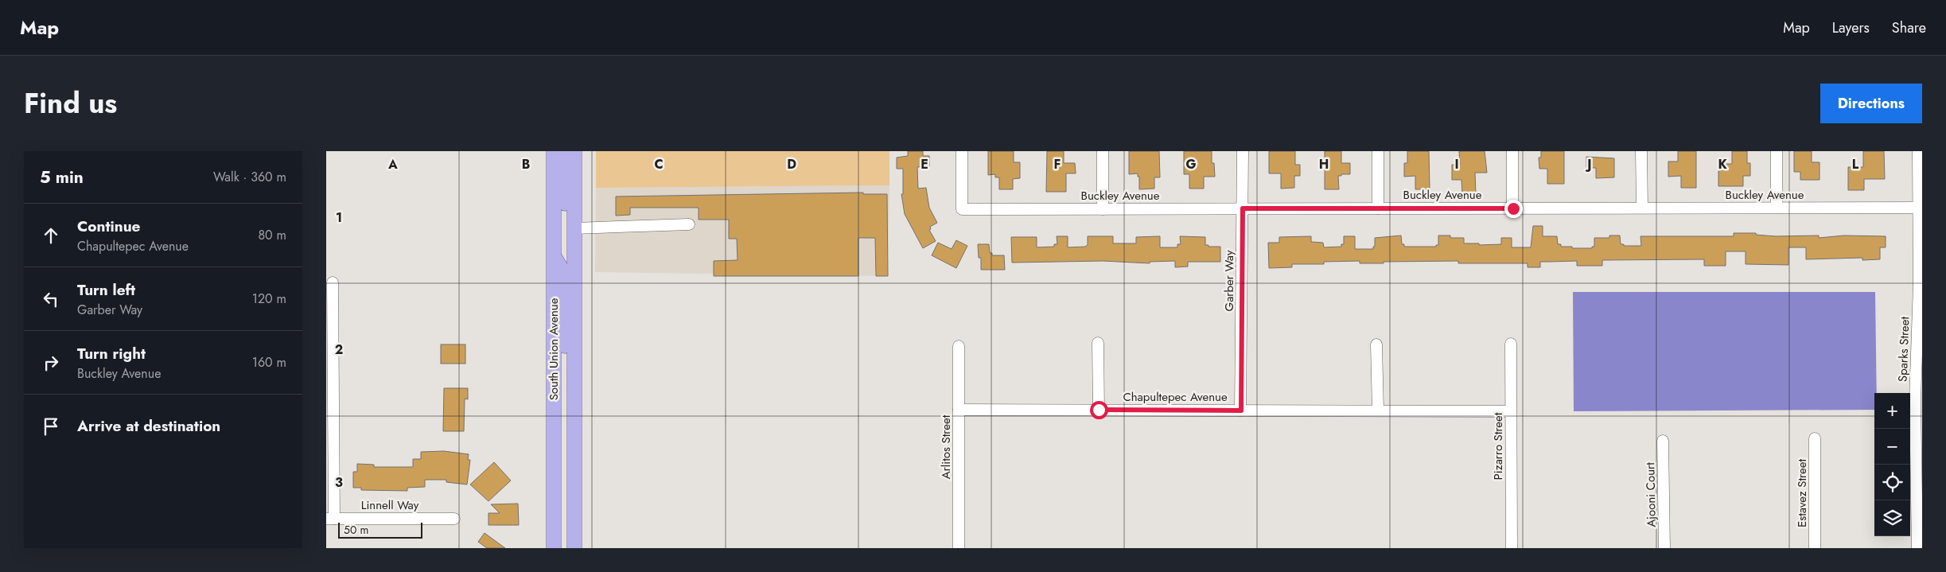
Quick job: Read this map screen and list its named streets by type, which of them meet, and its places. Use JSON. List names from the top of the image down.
{
  "streets": {
    "main road": ["South Union Avenue"],
    "street": [
      "Buckley Avenue",
      "Garber Way",
      "Sparks Street",
      "Chapultepec Avenue",
      "Pizarro Street",
      "Arlitos Street",
      "Estavez Street",
      "Ajooni Court",
      "Linnell Way"
    ]
  },
  "crossings": [
    ["Buckley Avenue", "Garber Way"],
    ["Buckley Avenue", "Sparks Street"],
    ["Garber Way", "Chapultepec Avenue"],
    ["Chapultepec Avenue", "Pizarro Street"],
    ["Chapultepec Avenue", "Arlitos Street"]
  ],
  "scale_bar": "50 m",
  "page": {
    "header": "Map",
    "nav": ["Map", "Layers", "Share"],
    "title": "Find us",
    "buttons": "Directions",
    "heading": ["5 min", "Walk · 360 m"],
    "list": [
      ["Continue", "Chapultepec Avenue", "80 m"],
      ["Turn left", "Garber Way", "120 m"],
      ["Turn right", "Buckley Avenue", "160 m"],
      "Arrive at destination"
    ],
    "map_buttons": ["+", "−"],
    "scale": "50 m"
  },
  "grid": {
    "columns": [
      "A",
      "B",
      "C",
      "D",
      "E",
      "F",
      "G",
      "H",
      "I",
      "J",
      "K",
      "L"
    ],
    "rows": ["1", "2", "3"]
  }
}
